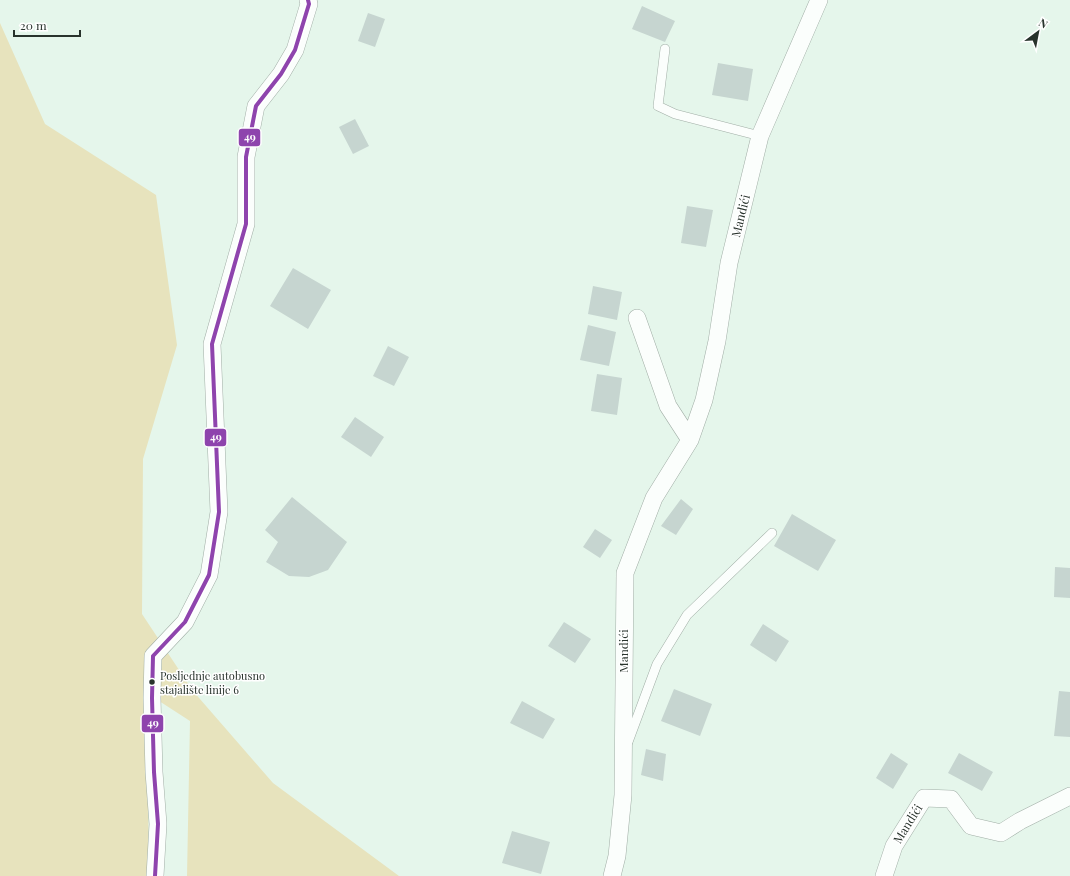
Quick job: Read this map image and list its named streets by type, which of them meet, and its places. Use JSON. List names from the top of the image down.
{
  "streets": {
    "street": ["Mandići"]
  },
  "places": ["Posljednje autobusno stajalište linije 6"],
  "lines": ["transit line 49"],
  "scale_bar": "20 m",
  "north": "top right"
}
